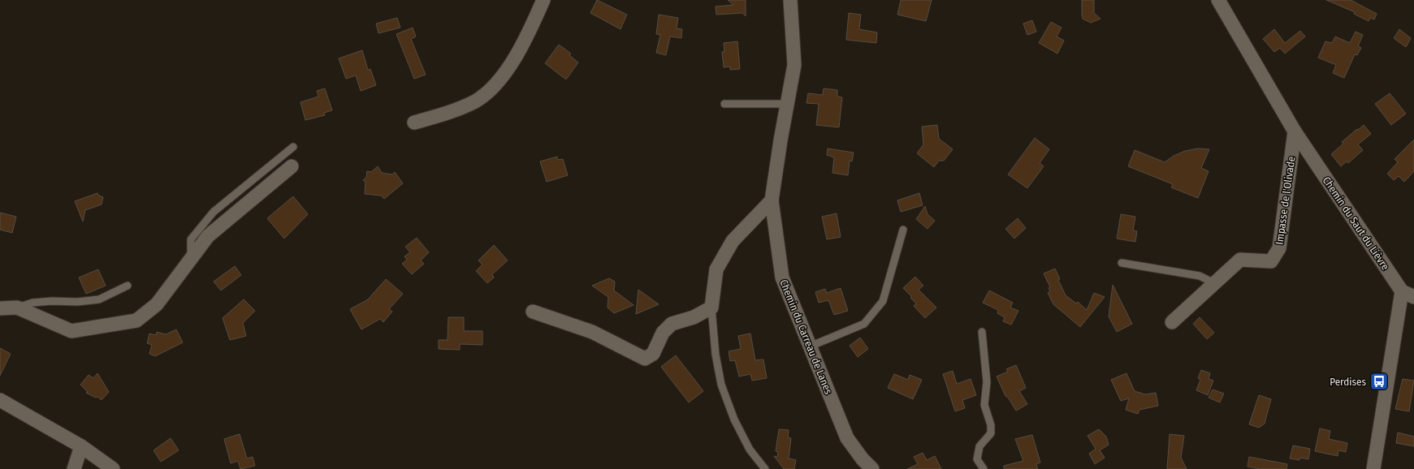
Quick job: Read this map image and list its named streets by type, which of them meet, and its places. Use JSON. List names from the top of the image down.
{
  "streets": {
    "street": ["Impasse de l'Olivade", "Chemin du Saut du Lièvre", "Chemin du Carreau de Lanes"]
  },
  "crossings": [
    ["Impasse de l'Olivade", "Chemin du Saut du Lièvre"]
  ],
  "places": {
    "bus stop": ["Perdises"]
  }
}
